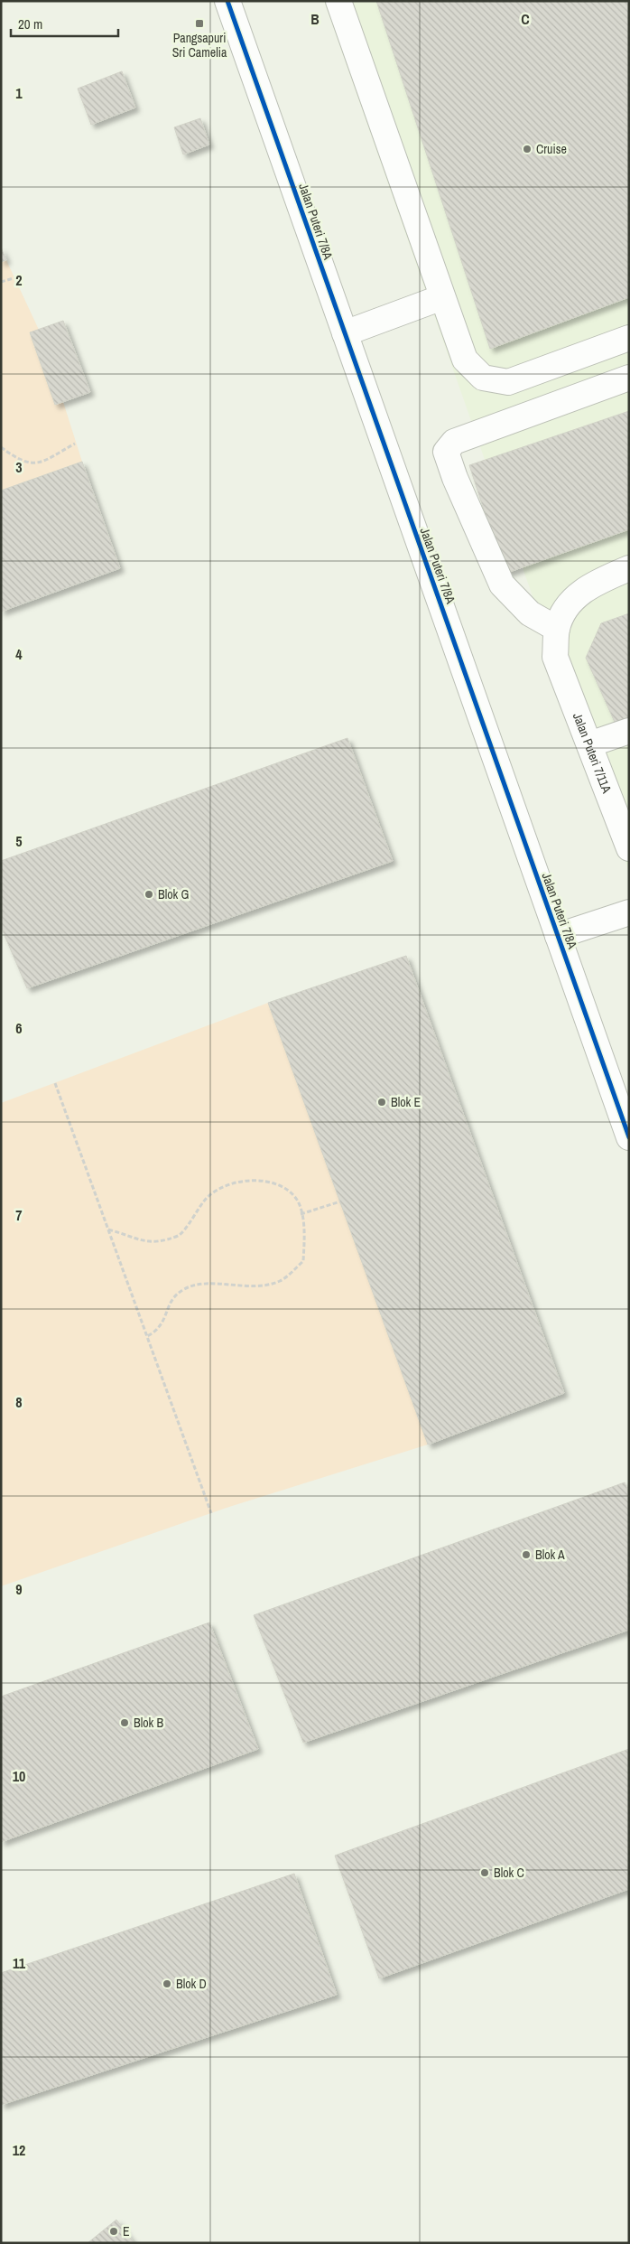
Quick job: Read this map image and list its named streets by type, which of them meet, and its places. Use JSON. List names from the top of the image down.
{
  "streets": {
    "street": ["Jalan Puteri 7/8A", "Jalan Puteri 7/11A"]
  },
  "places": {
    "transit": ["Pangsapuri Sri Camelia"],
    "other": [
      "Cruise",
      "Blok G",
      "Blok E",
      "Blok A",
      "Blok B",
      "Blok C",
      "Blok D",
      "E"
    ]
  },
  "scale_bar": "20 m",
  "grid": {
    "columns": ["B", "C"],
    "rows": [
      "1",
      "2",
      "3",
      "4",
      "5",
      "6",
      "7",
      "8",
      "9",
      "10",
      "11",
      "12"
    ]
  }
}
